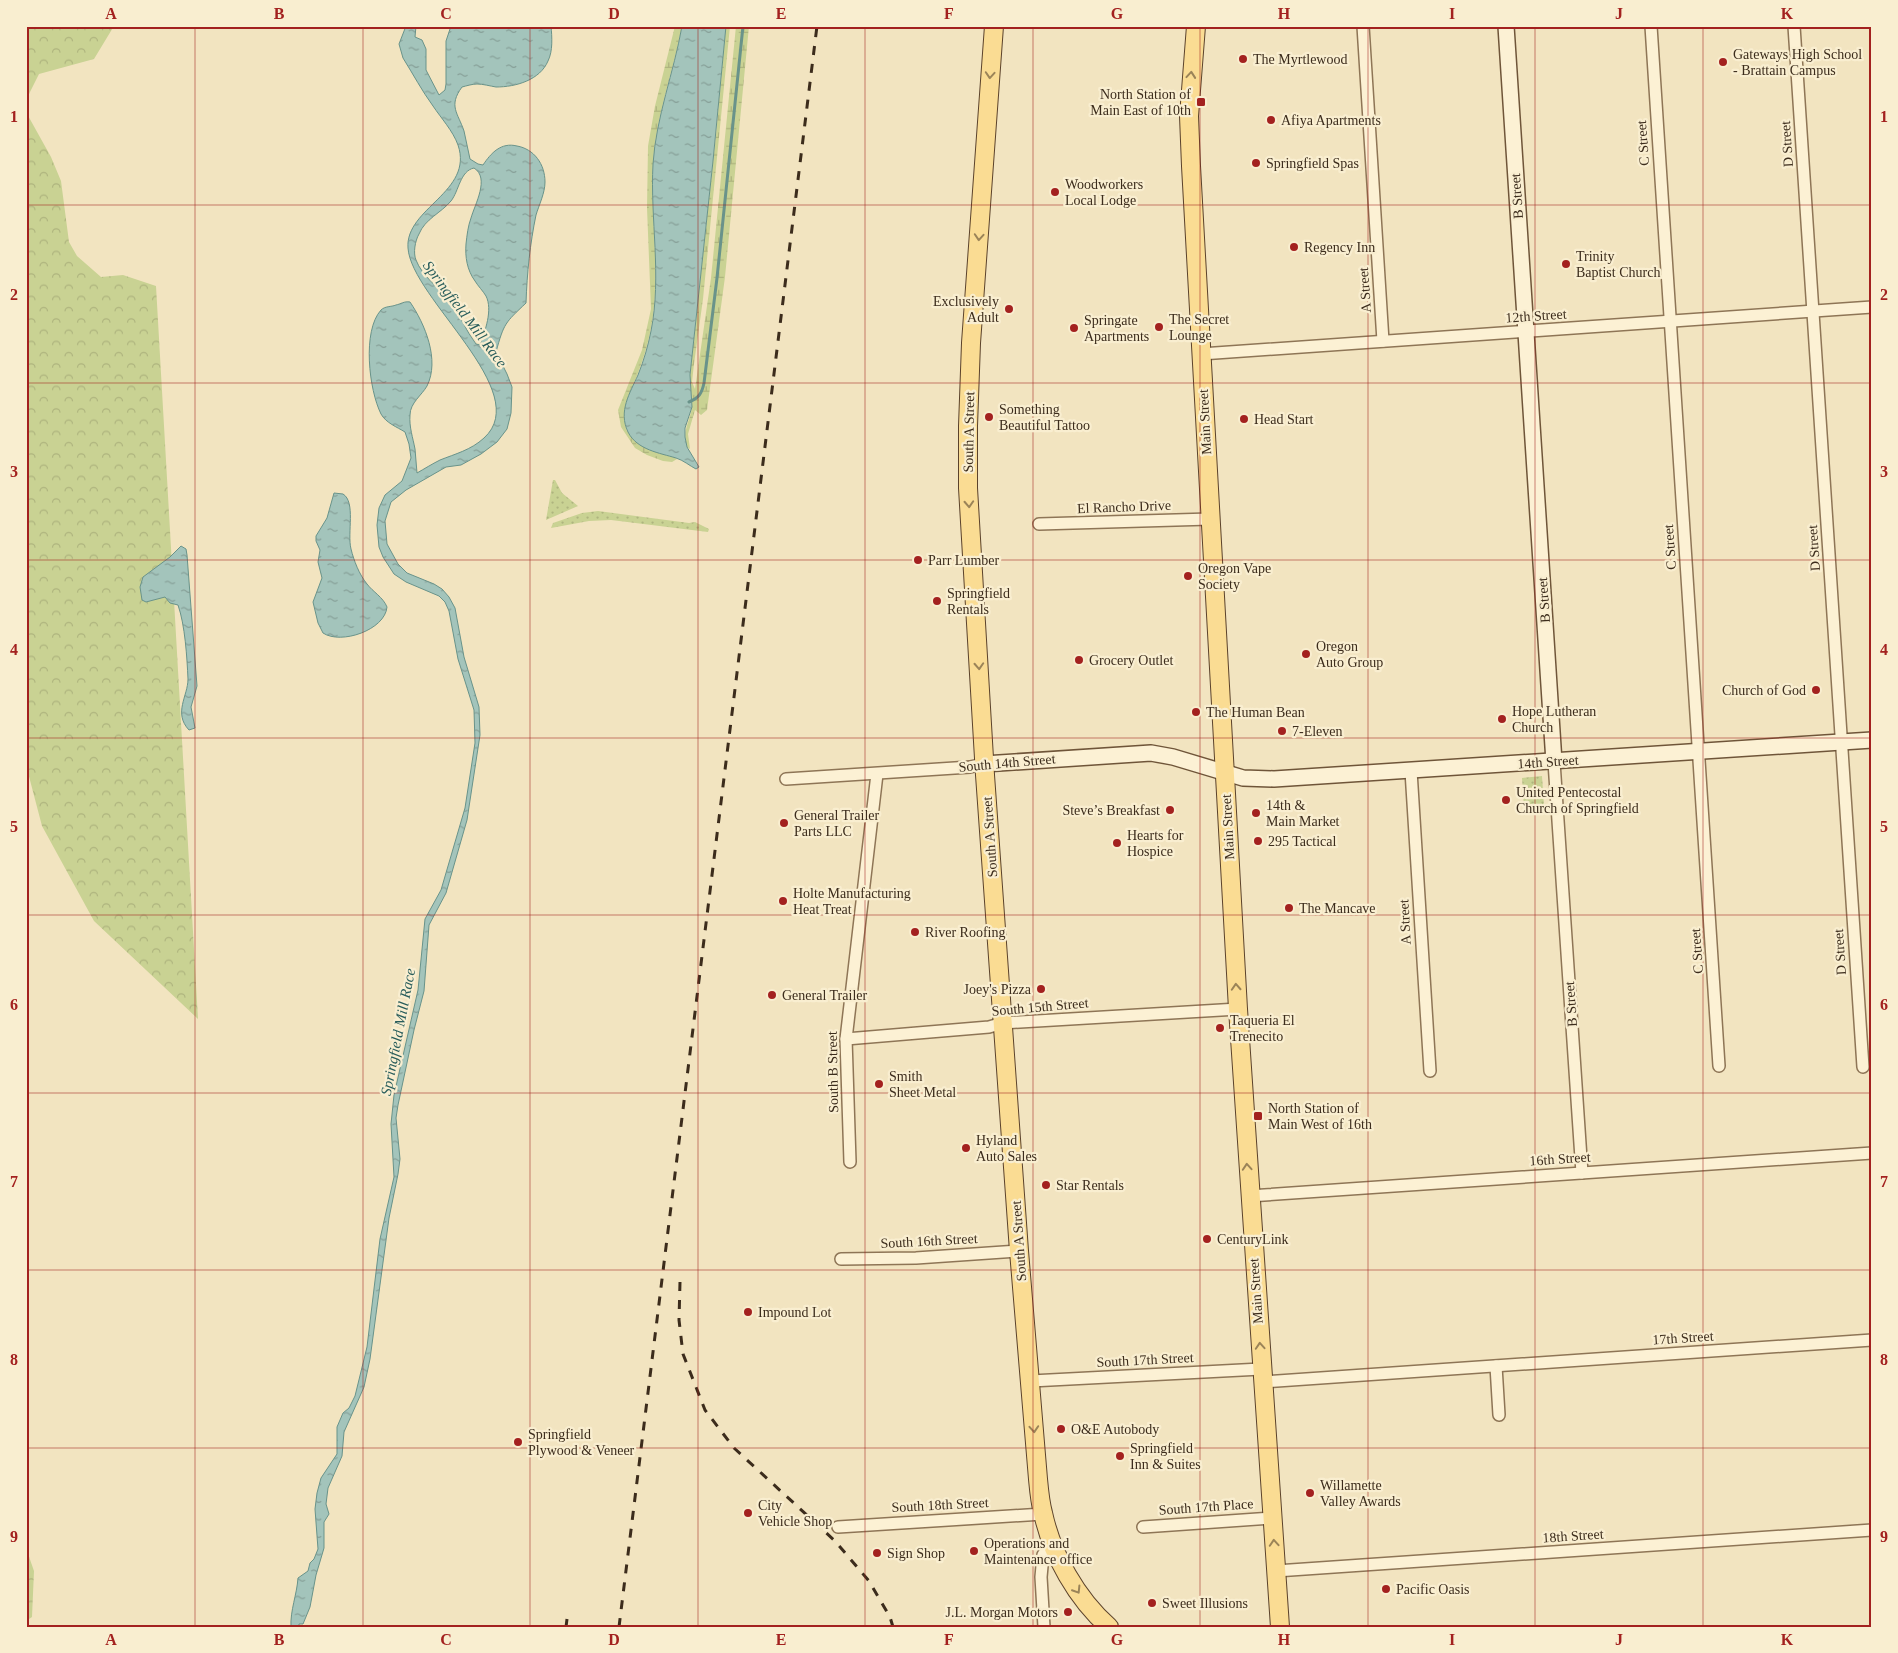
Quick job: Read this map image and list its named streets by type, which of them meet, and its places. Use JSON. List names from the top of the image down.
{
  "streets": {
    "main road": [
      "B Street",
      "Main Street",
      "South A Street",
      "14th Street",
      "South 14th Street"
    ],
    "street": [
      "C Street",
      "D Street",
      "A Street",
      "12th Street",
      "El Rancho Drive",
      "South 15th Street",
      "South B Street",
      "16th Street",
      "South 16th Street",
      "17th Street",
      "South 17th Street",
      "South 18th Street",
      "South 17th Place",
      "18th Street"
    ]
  },
  "crossings": [
    ["C Street", "12th Street"],
    ["C Street", "14th Street"],
    ["D Street", "12th Street"],
    ["D Street", "14th Street"],
    ["B Street", "12th Street"],
    ["B Street", "14th Street"],
    ["B Street", "16th Street"],
    ["A Street", "12th Street"],
    ["A Street", "14th Street"],
    ["12th Street", "Main Street"],
    ["Main Street", "El Rancho Drive"],
    ["Main Street", "14th Street"],
    ["Main Street", "South 14th Street"],
    ["Main Street", "South 15th Street"],
    ["Main Street", "16th Street"],
    ["Main Street", "17th Street"],
    ["Main Street", "South 17th Street"],
    ["Main Street", "South 17th Place"],
    ["Main Street", "18th Street"],
    ["South A Street", "South 14th Street"],
    ["South A Street", "South 15th Street"],
    ["South A Street", "South 16th Street"],
    ["South A Street", "South 17th Street"],
    ["South A Street", "South 18th Street"],
    ["14th Street", "South 14th Street"],
    ["South 14th Street", "South B Street"],
    ["South 15th Street", "South B Street"],
    ["17th Street", "South 17th Street"]
  ],
  "one_way": ["Main Street", "South A Street"],
  "water": ["Springfield Mill Race"],
  "places": {
    "other": [
      "The Myrtlewood",
      "Gateways High School - Brattain Campus",
      "Afiya Apartments",
      "Springfield Spas",
      "Woodworkers Local Lodge",
      "Regency Inn",
      "Trinity Baptist Church",
      "Exclusively Adult",
      "The Secret Lounge",
      "Springate Apartments",
      "Something Beautiful Tattoo",
      "Head Start",
      "Parr Lumber",
      "Oregon Vape Society",
      "Springfield Rentals",
      "Oregon Auto Group",
      "Grocery Outlet",
      "Church of God",
      "The Human Bean",
      "Hope Lutheran Church",
      "7-Eleven",
      "United Pentecostal Church of Springfield",
      "Steve’s Breakfast",
      "14th & Main Market",
      "General Trailer Parts LLC",
      "295 Tactical",
      "Hearts for Hospice",
      "Holte Manufacturing Heat Treat",
      "The Mancave",
      "River Roofing",
      "Joey's Pizza",
      "General Trailer",
      "Taqueria El Trenecito",
      "Smith Sheet Metal",
      "Hyland Auto Sales",
      "Star Rentals",
      "CenturyLink",
      "Impound Lot",
      "O&E Autobody",
      "Springfield Plywood & Veneer",
      "Springfield Inn & Suites",
      "Willamette Valley Awards",
      "City Vehicle Shop",
      "Operations and Maintenance office",
      "Sign Shop",
      "Pacific Oasis",
      "Sweet Illusions",
      "J.L. Morgan Motors"
    ],
    "transit": ["North Station of Main East of 10th", "North Station of Main West of 16th"]
  },
  "grid": {
    "columns": [
      "A",
      "B",
      "C",
      "D",
      "E",
      "F",
      "G",
      "H",
      "I",
      "J",
      "K"
    ],
    "rows": [
      "1",
      "2",
      "3",
      "4",
      "5",
      "6",
      "7",
      "8",
      "9"
    ]
  }
}
